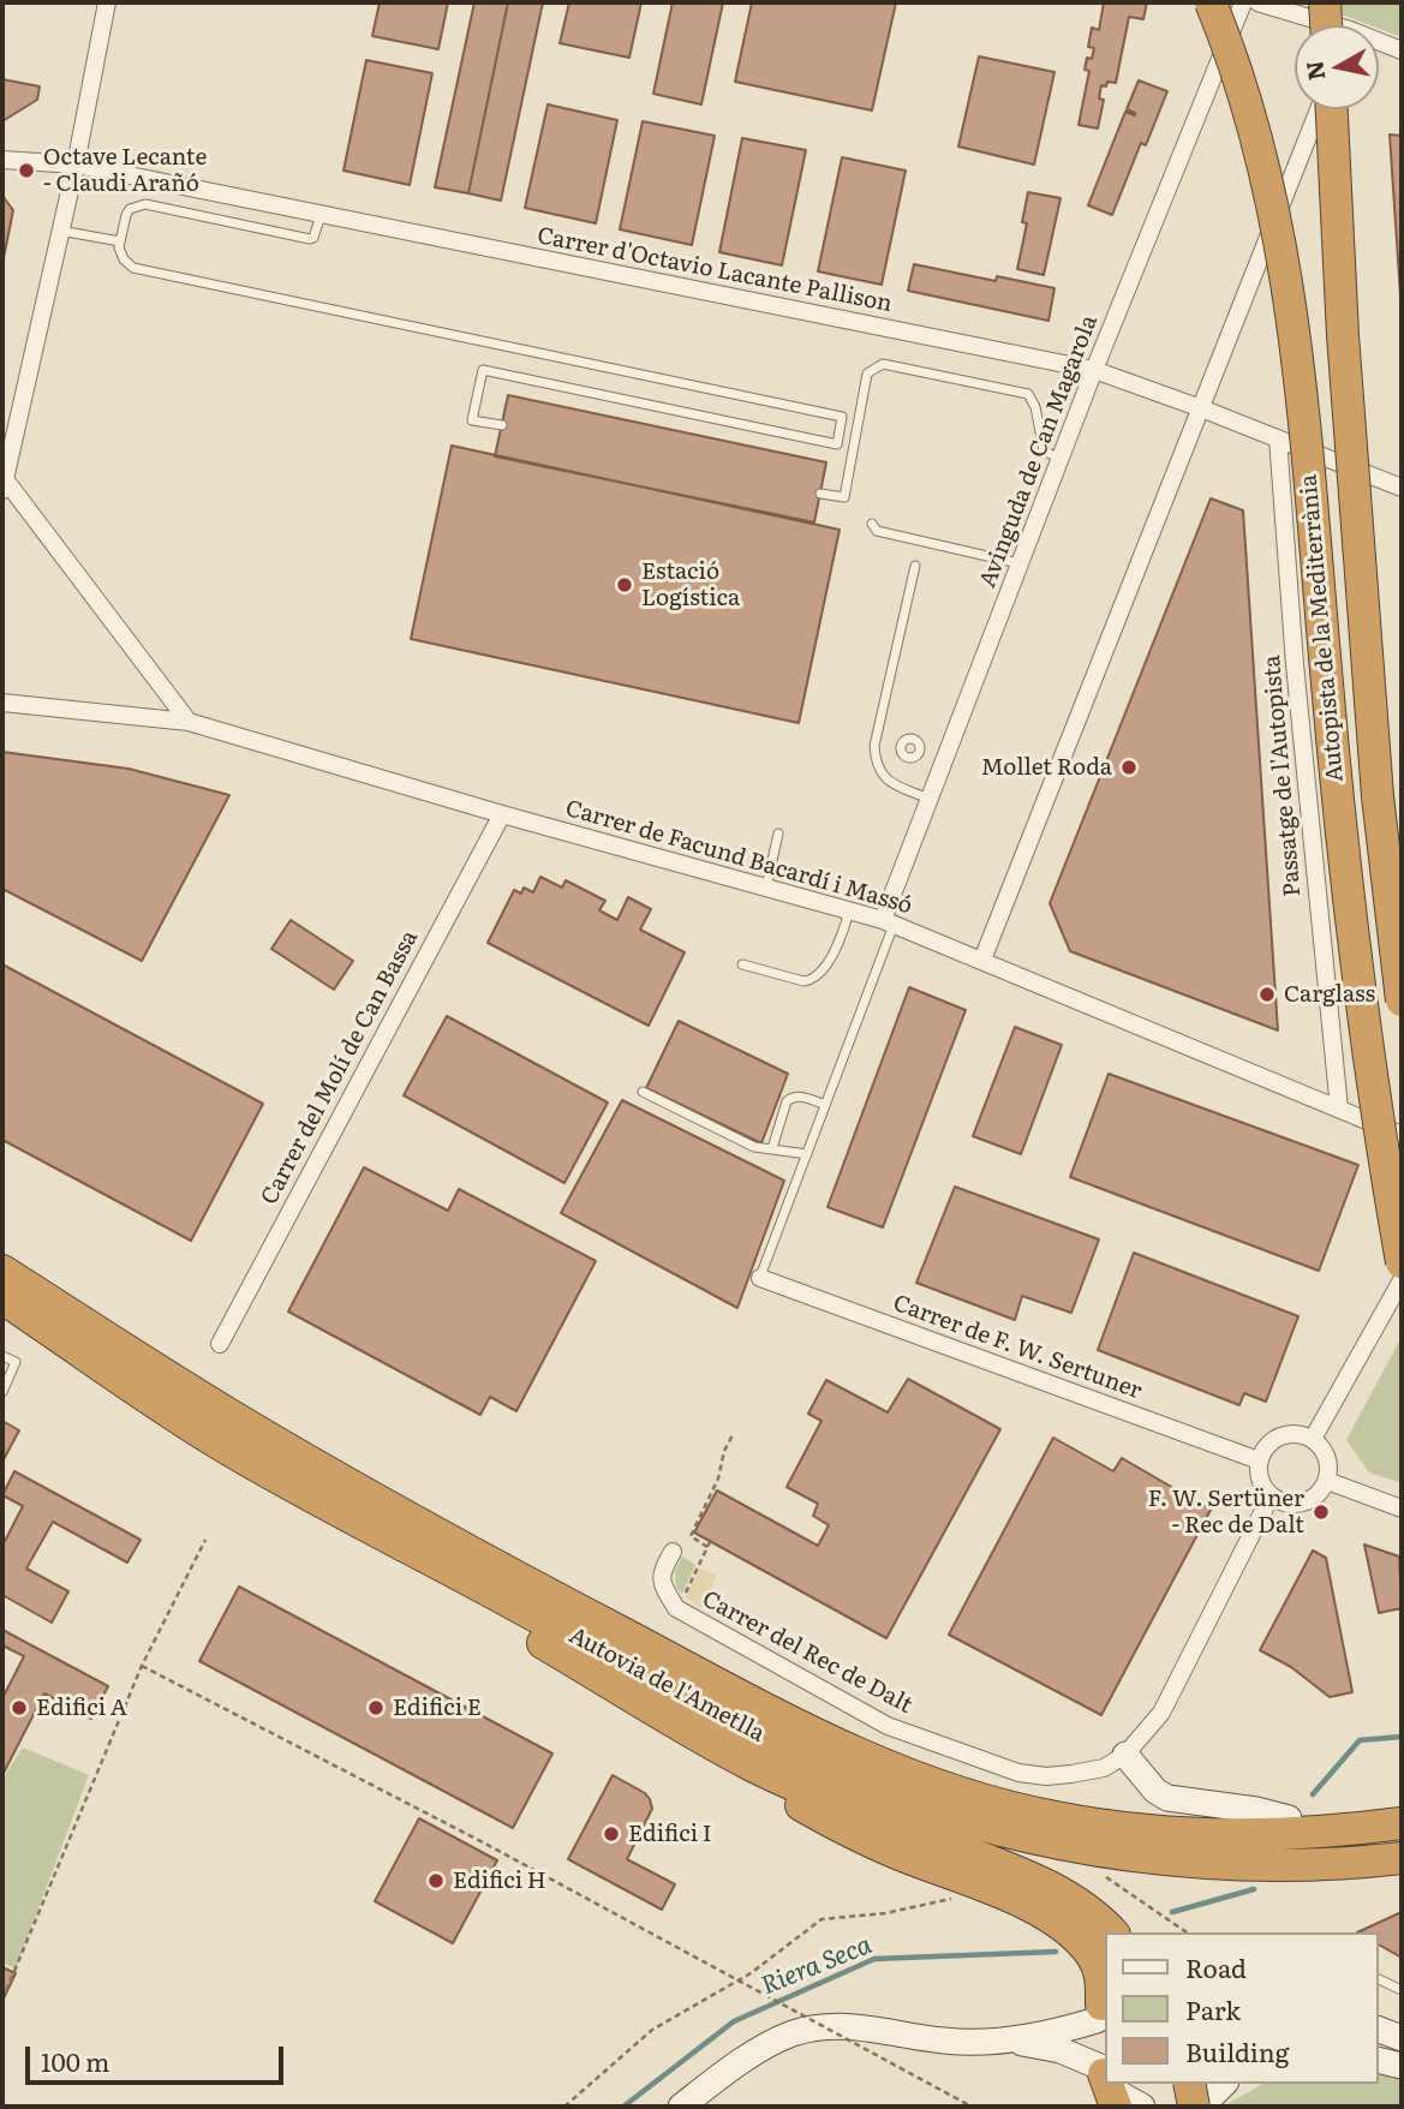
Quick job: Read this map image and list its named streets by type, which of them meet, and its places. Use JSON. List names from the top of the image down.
{
  "streets": {
    "highway": ["Autopista de la Mediterrània", "Autovia de l'Ametlla"],
    "street": [
      "Carrer d'Octavio Lacante Pallison",
      "Avinguda de Can Magarola",
      "Passatge de l'Autopista",
      "Carrer de Facund Bacardí i Massó",
      "Carrer del Molí de Can Bassa",
      "Carrer de F. W. Sertuner",
      "Carrer del Rec de Dalt"
    ]
  },
  "crossings": [
    ["Carrer d'Octavio Lacante Pallison", "Avinguda de Can Magarola"],
    ["Carrer d'Octavio Lacante Pallison", "Passatge de l'Autopista"],
    ["Avinguda de Can Magarola", "Carrer de Facund Bacardí i Massó"],
    ["Passatge de l'Autopista", "Carrer de Facund Bacardí i Massó"],
    ["Carrer de Facund Bacardí i Massó", "Carrer del Molí de Can Bassa"],
    ["Carrer de F. W. Sertuner", "Carrer del Rec de Dalt"]
  ],
  "water": ["Riera Seca"],
  "places": [
    "Octave Lecante - Claudi Arañó",
    "Estació Logística",
    "Mollet Roda",
    "Carglass",
    "F. W. Sertüner - Rec de Dalt",
    "Edifici A",
    "Edifici E",
    "Edifici I",
    "Edifici H"
  ],
  "legend": ["Road", "Park", "Building"],
  "scale_bar": "100 m",
  "north": "left"
}
